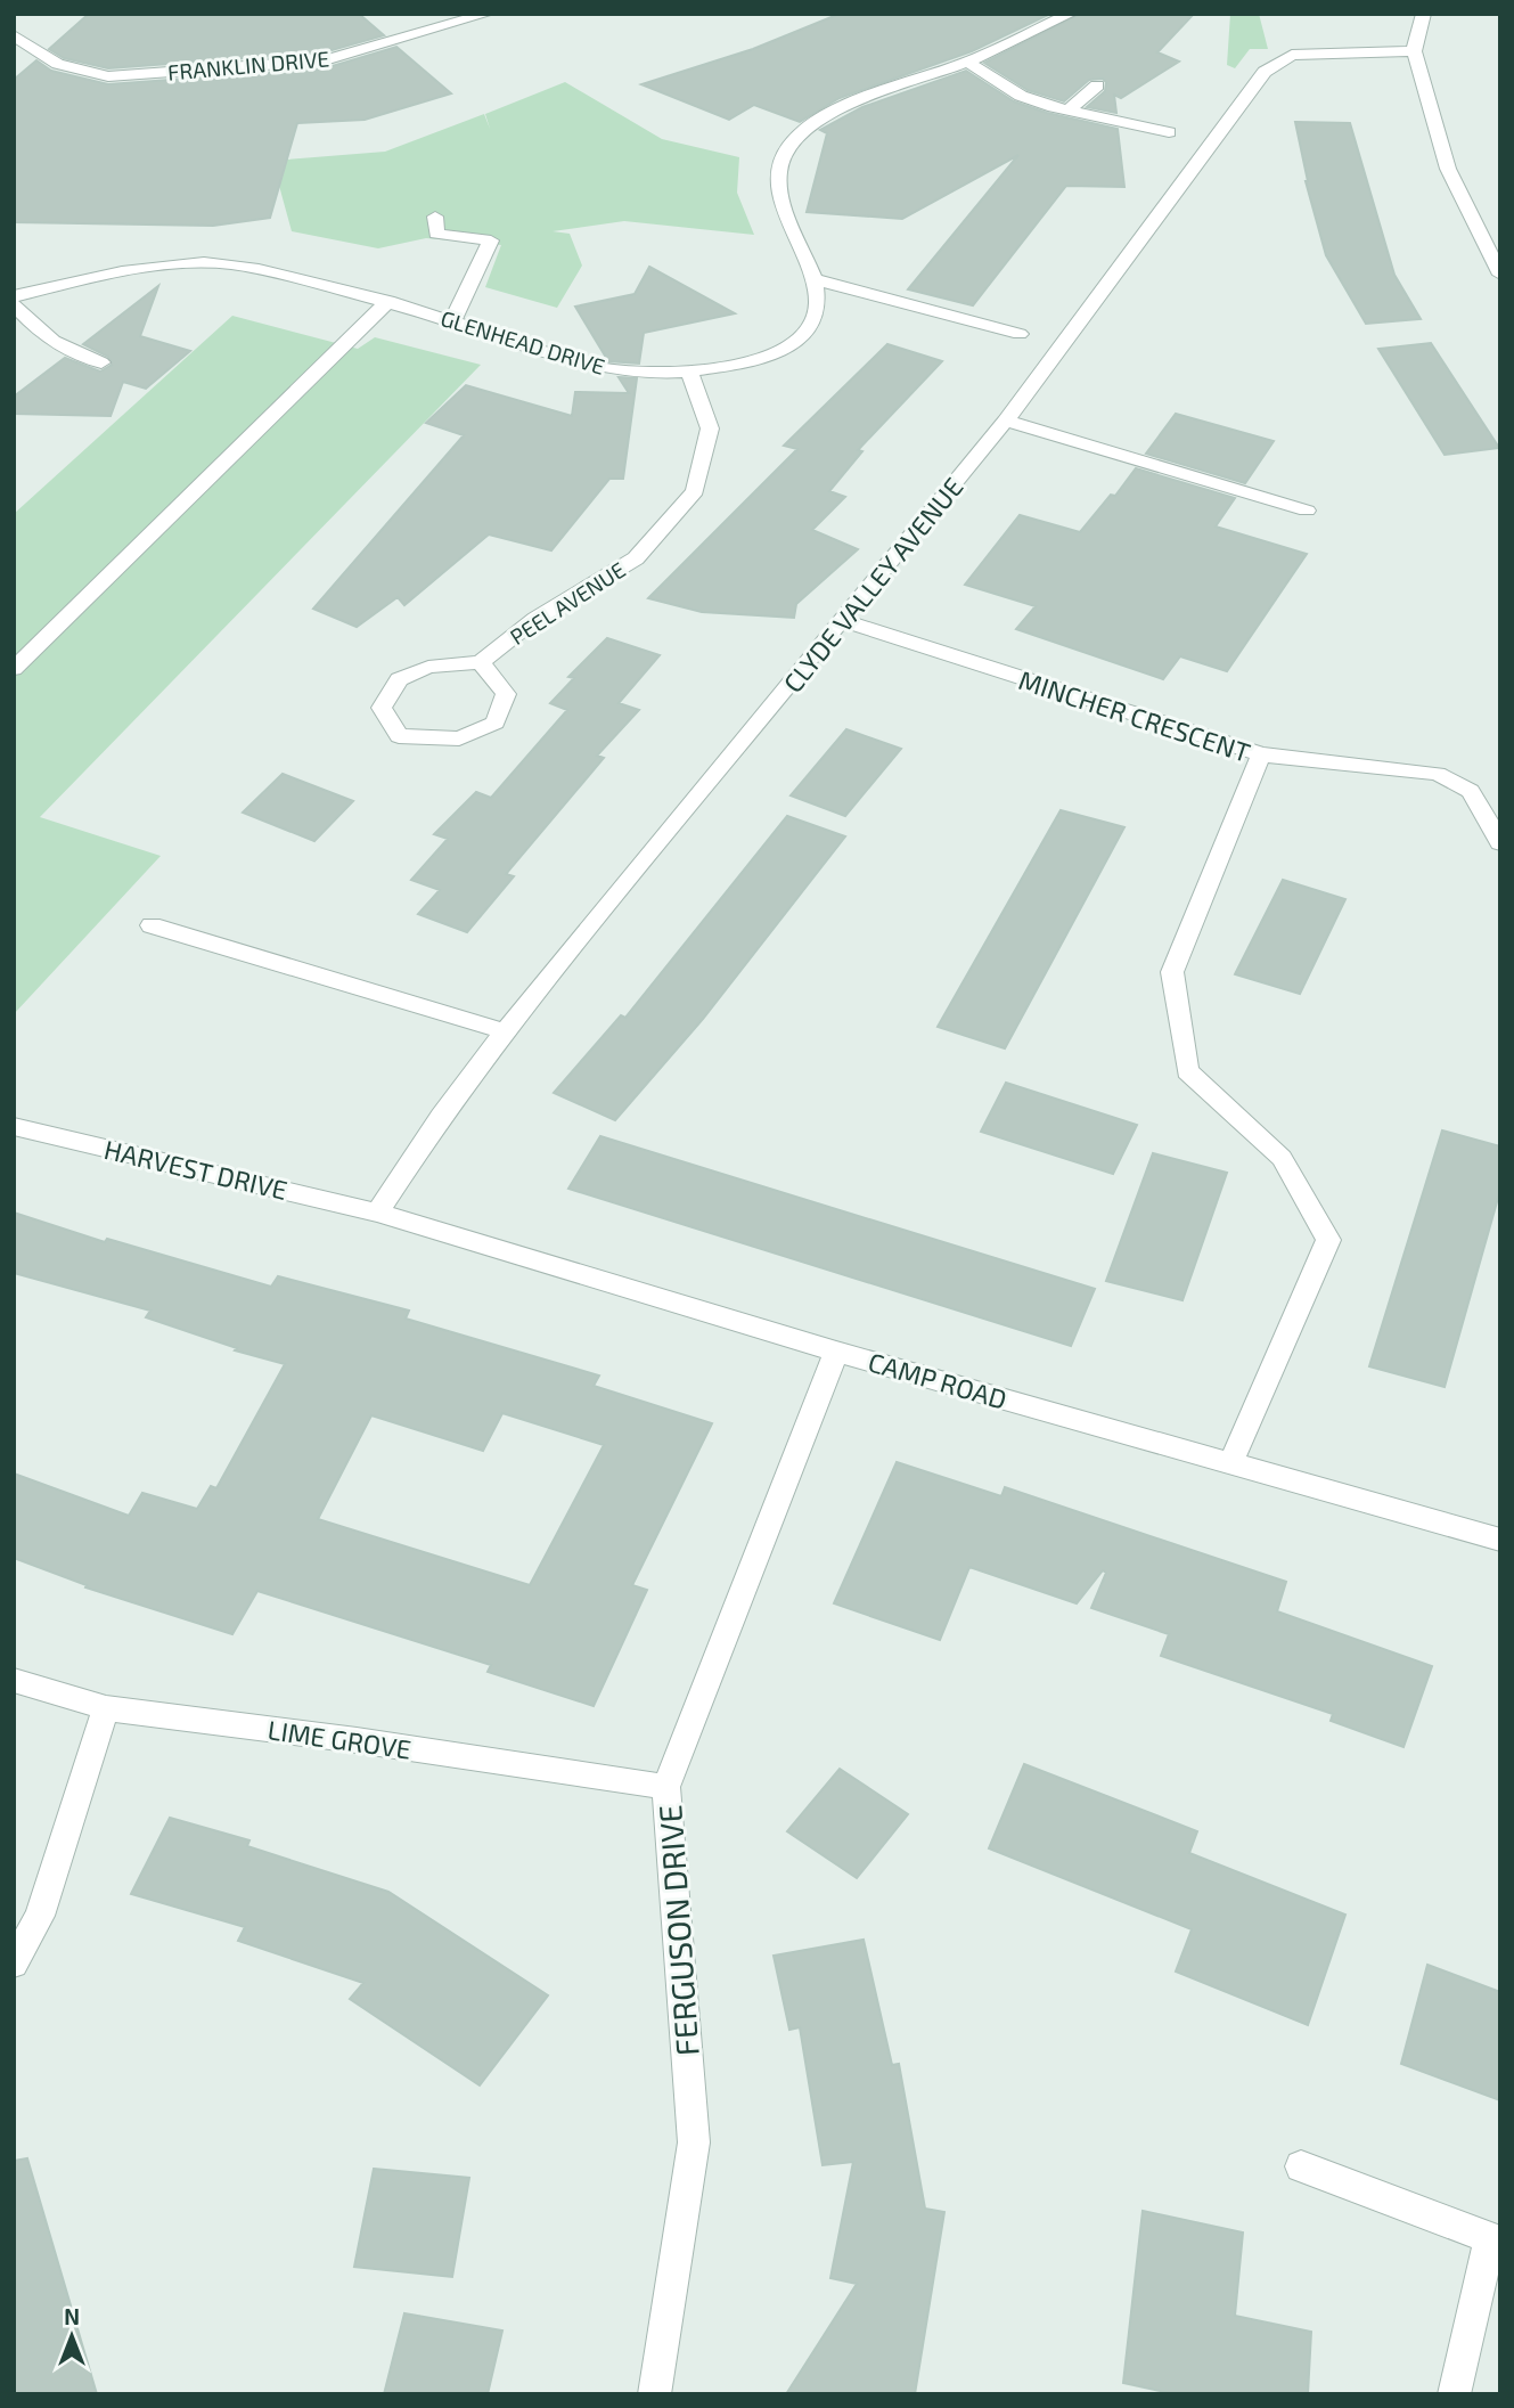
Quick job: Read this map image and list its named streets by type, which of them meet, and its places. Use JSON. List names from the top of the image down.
{
  "streets": {
    "street": [
      "FRANKLIN DRIVE",
      "GLENHEAD DRIVE",
      "CLYDE VALLEY AVENUE",
      "PEEL AVENUE",
      "MINCHER CRESCENT",
      "HARVEST DRIVE",
      "CAMP ROAD",
      "LIME GROVE",
      "FERGUSON DRIVE"
    ]
  },
  "crossings": [
    ["GLENHEAD DRIVE", "PEEL AVENUE"],
    ["CLYDE VALLEY AVENUE", "MINCHER CRESCENT"],
    ["CLYDE VALLEY AVENUE", "HARVEST DRIVE"],
    ["CLYDE VALLEY AVENUE", "CAMP ROAD"],
    ["MINCHER CRESCENT", "CAMP ROAD"],
    ["HARVEST DRIVE", "CAMP ROAD"],
    ["CAMP ROAD", "FERGUSON DRIVE"],
    ["LIME GROVE", "FERGUSON DRIVE"]
  ],
  "north": "top"
}
